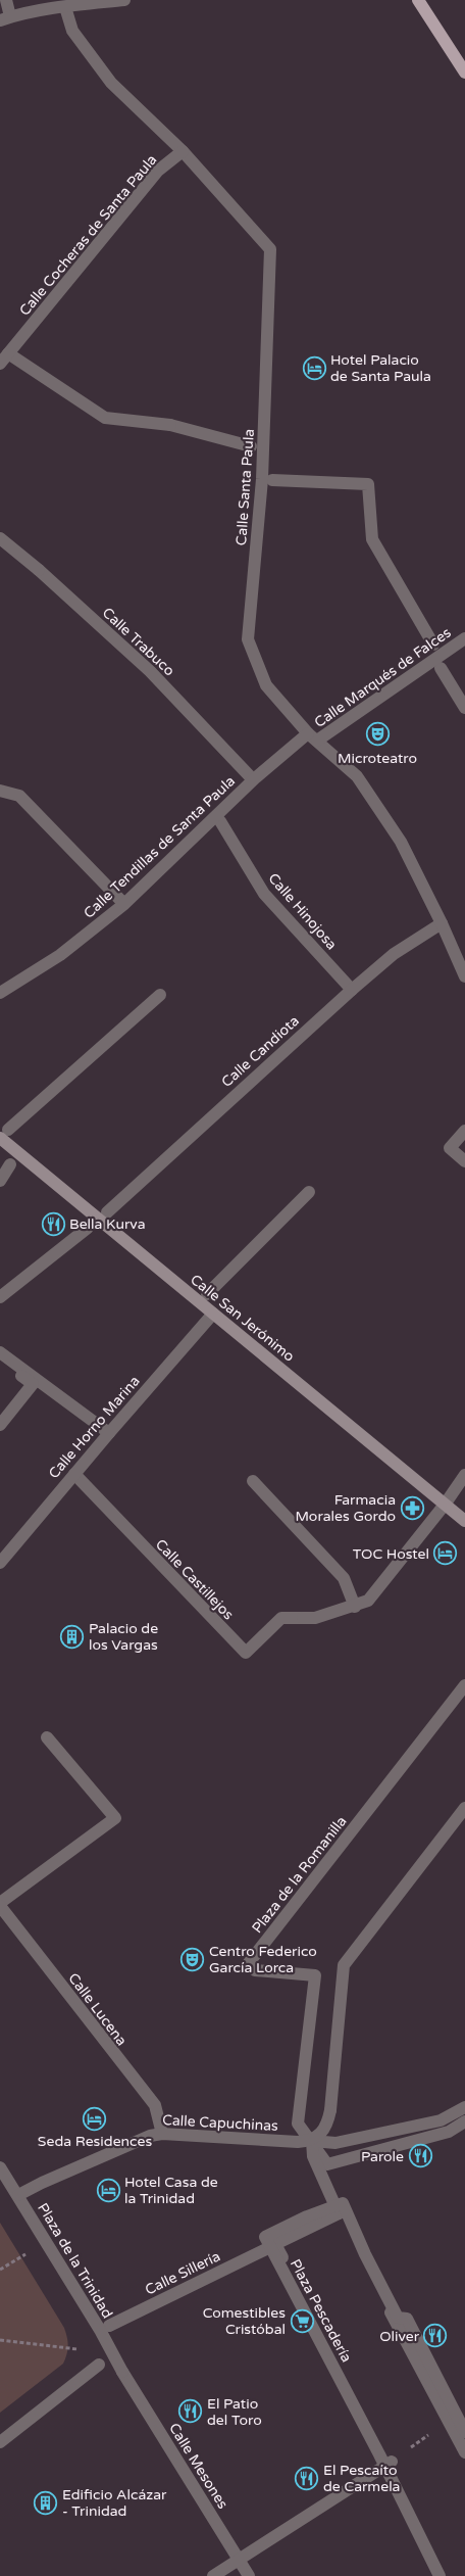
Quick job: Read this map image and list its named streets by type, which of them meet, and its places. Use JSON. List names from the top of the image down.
{
  "streets": {
    "main road": ["Calle San Jerónimo"],
    "street": [
      "Calle Cocheras de Santa Paula",
      "Calle Santa Paula",
      "Calle Trabuco",
      "Calle Marqués de Falces",
      "Calle Tendillas de Santa Paula",
      "Calle Hinojosa",
      "Calle Candiota",
      "Calle Horno Marina",
      "Calle Castillejos",
      "Plaza de la Romanilla",
      "Calle Lucena",
      "Calle Capuchinas",
      "Plaza de la Trinidad",
      "Calle Sillería",
      "Plaza Pescadería",
      "Calle Mesones"
    ]
  },
  "crossings": [
    ["Calle Cocheras de Santa Paula", "Calle Santa Paula"],
    ["Calle Santa Paula", "Calle Marqués de Falces"],
    ["Calle Santa Paula", "Calle Tendillas de Santa Paula"],
    ["Calle Santa Paula", "Calle Candiota"],
    ["Calle Marqués de Falces", "Calle Tendillas de Santa Paula"],
    ["Calle Hinojosa", "Calle Candiota"],
    ["Calle San Jerónimo", "Calle Horno Marina"],
    ["Calle Horno Marina", "Calle Castillejos"],
    ["Plaza de la Romanilla", "Calle Capuchinas"],
    ["Calle Lucena", "Calle Capuchinas"],
    ["Calle Capuchinas", "Plaza de la Trinidad"],
    ["Plaza de la Trinidad", "Calle Mesones"],
    ["Calle Sillería", "Plaza Pescadería"]
  ],
  "places": {
    "hotel": [
      "Hotel Palacio de Santa Paula",
      "TOC Hostel",
      "Seda Residences",
      "Hotel Casa de la Trinidad"
    ],
    "theatre": ["Microteatro", "Centro Federico García Lorca"],
    "restaurant": [
      "Bella Kurva",
      "Parole",
      "Oliver",
      "El Patio del Toro",
      "El Pescaíto de Carmela"
    ],
    "pharmacy": ["Farmacia Morales Gordo"],
    "building": ["Palacio de los Vargas", "Edificio Alcázar - Trinidad"],
    "supermarket": ["Comestibles Cristóbal"]
  }
}
